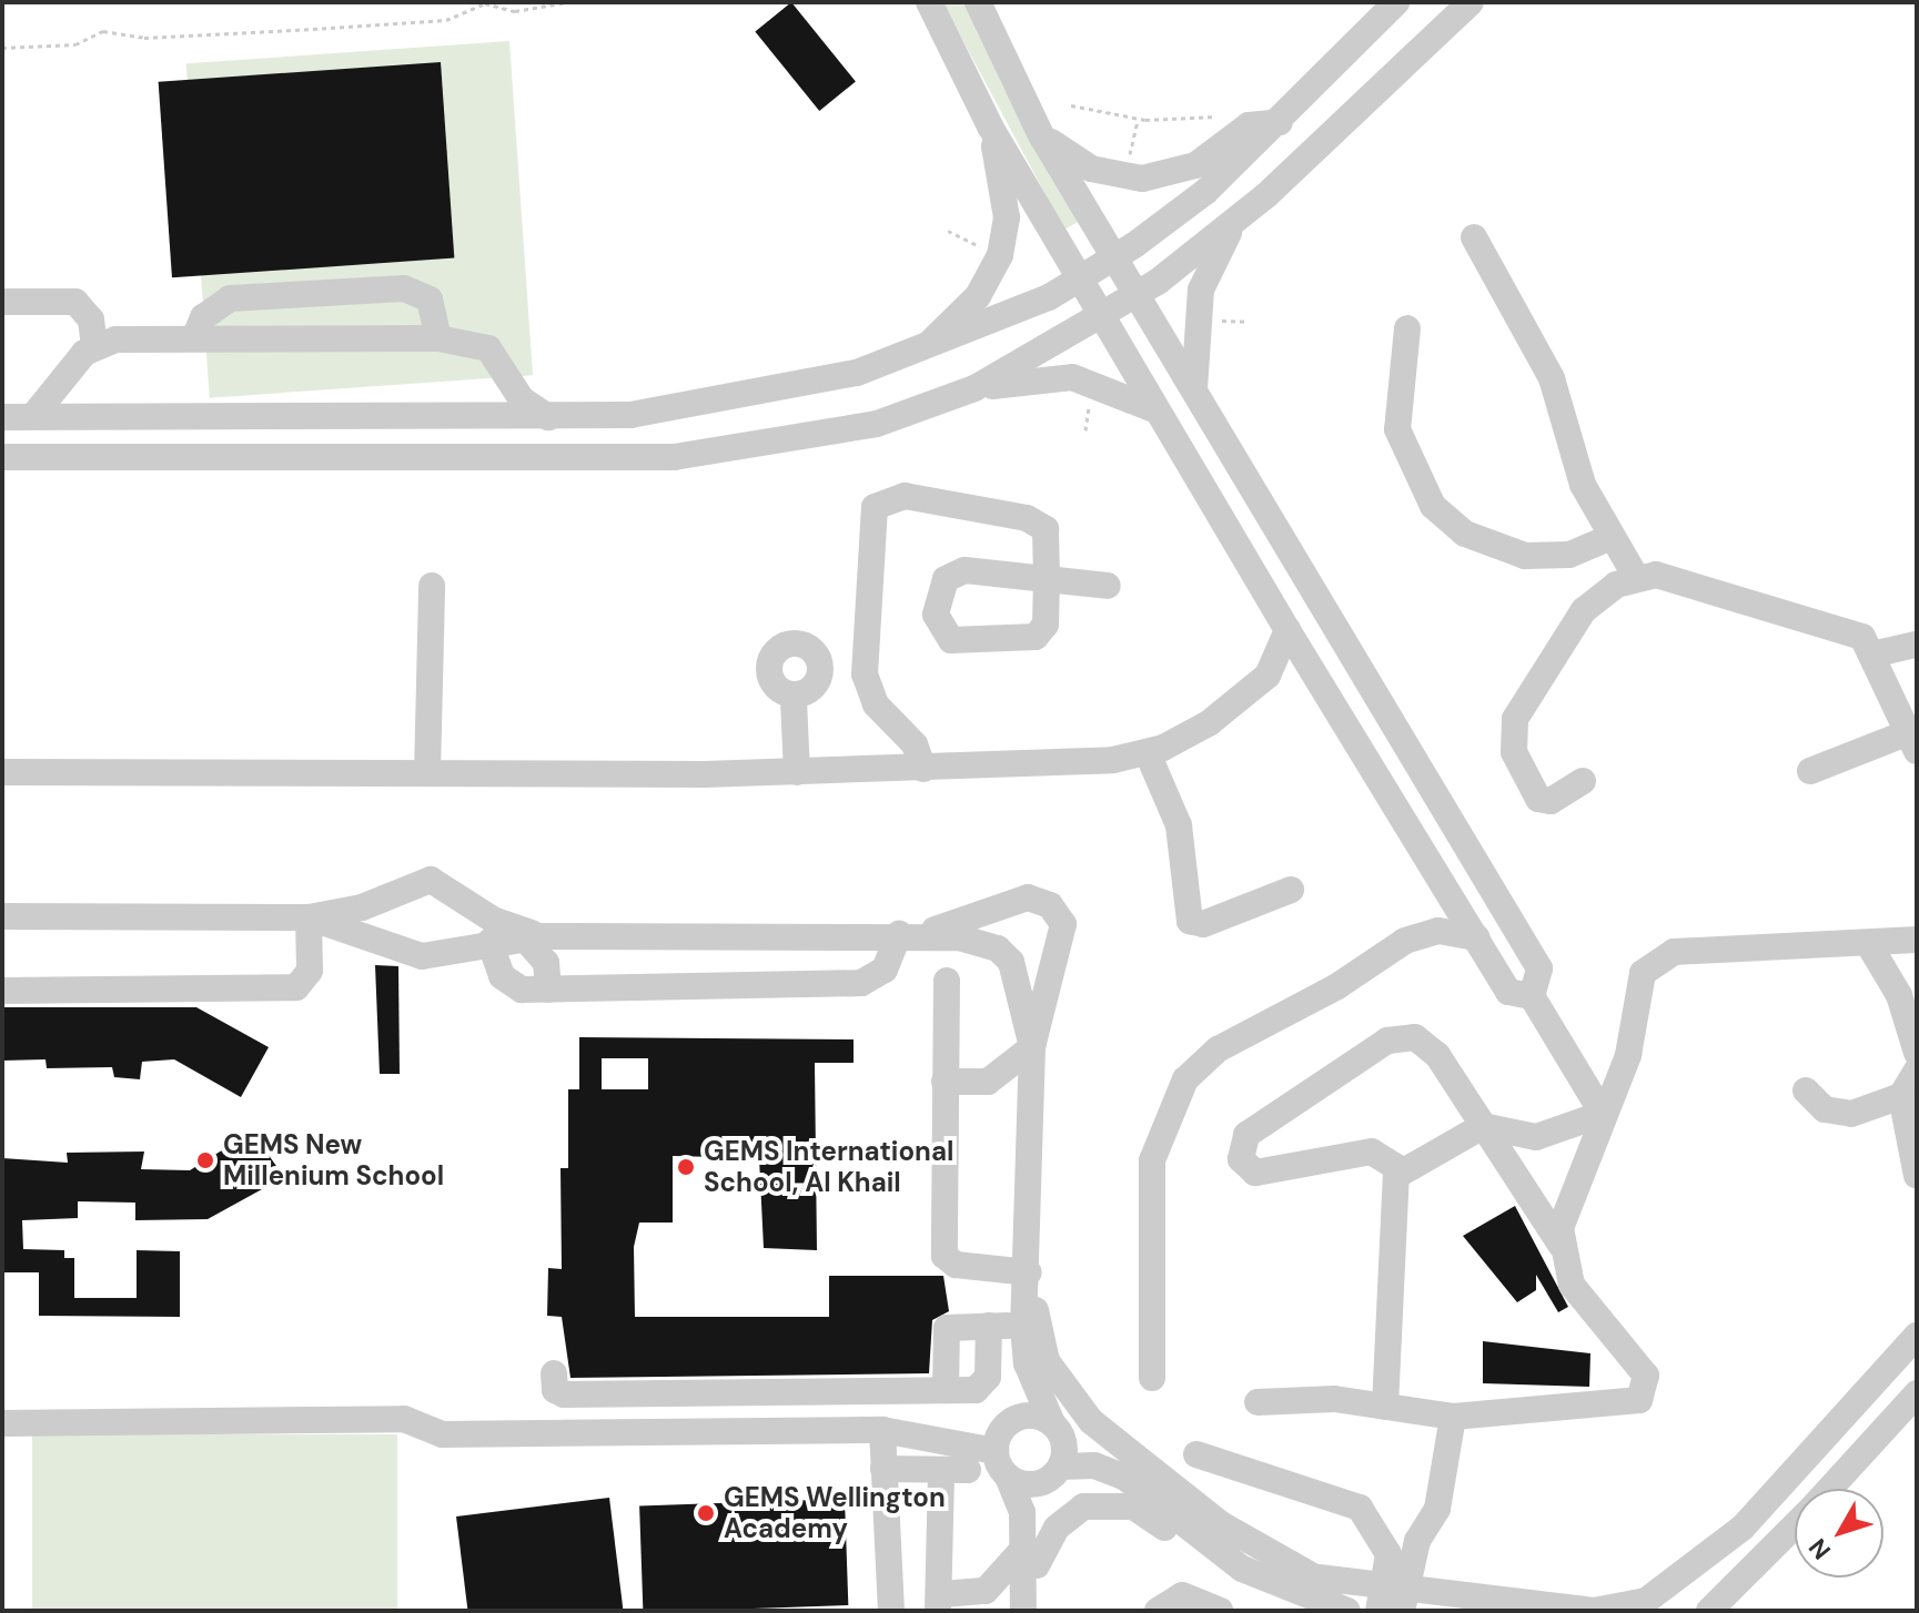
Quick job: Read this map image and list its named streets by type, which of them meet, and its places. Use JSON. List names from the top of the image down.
{
  "places": ["GEMS New Millenium School", "GEMS International School, Al Khail", "GEMS Wellington Academy"],
  "north": "bottom left"
}
